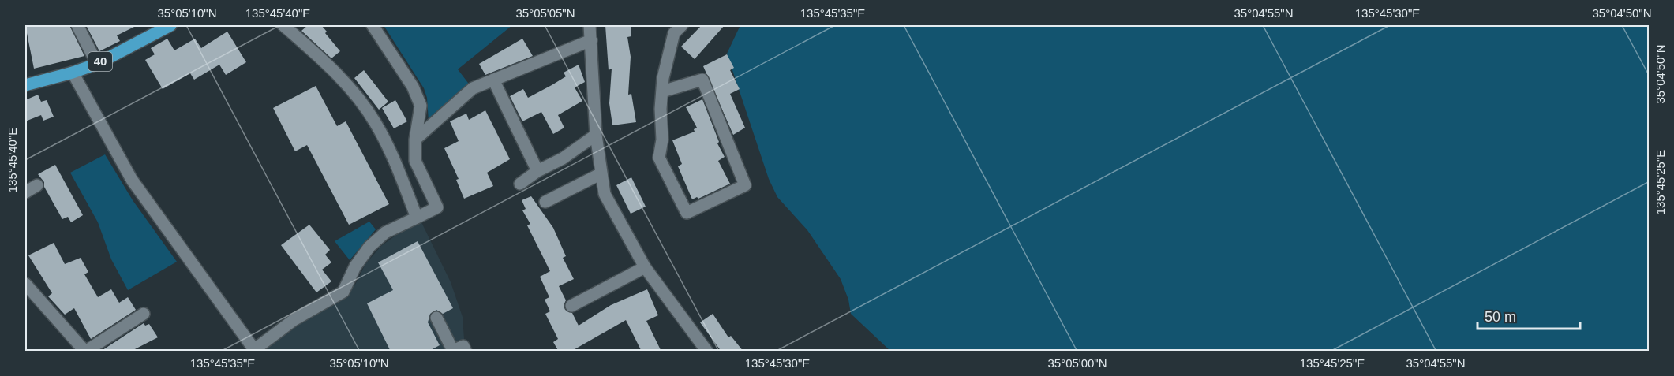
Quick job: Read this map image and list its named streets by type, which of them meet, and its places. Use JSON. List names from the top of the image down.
{
  "streets": {
    "main road": ["40"]
  },
  "scale_bar": "50 m",
  "coordinates": [
    "35°05'10\"N",
    "135°45'40\"E",
    "35°05'05\"N",
    "135°45'35\"E",
    "35°04'55\"N",
    "135°45'30\"E",
    "35°04'50\"N",
    "135°45'25\"E",
    "35°05'00\"N"
  ]
}
